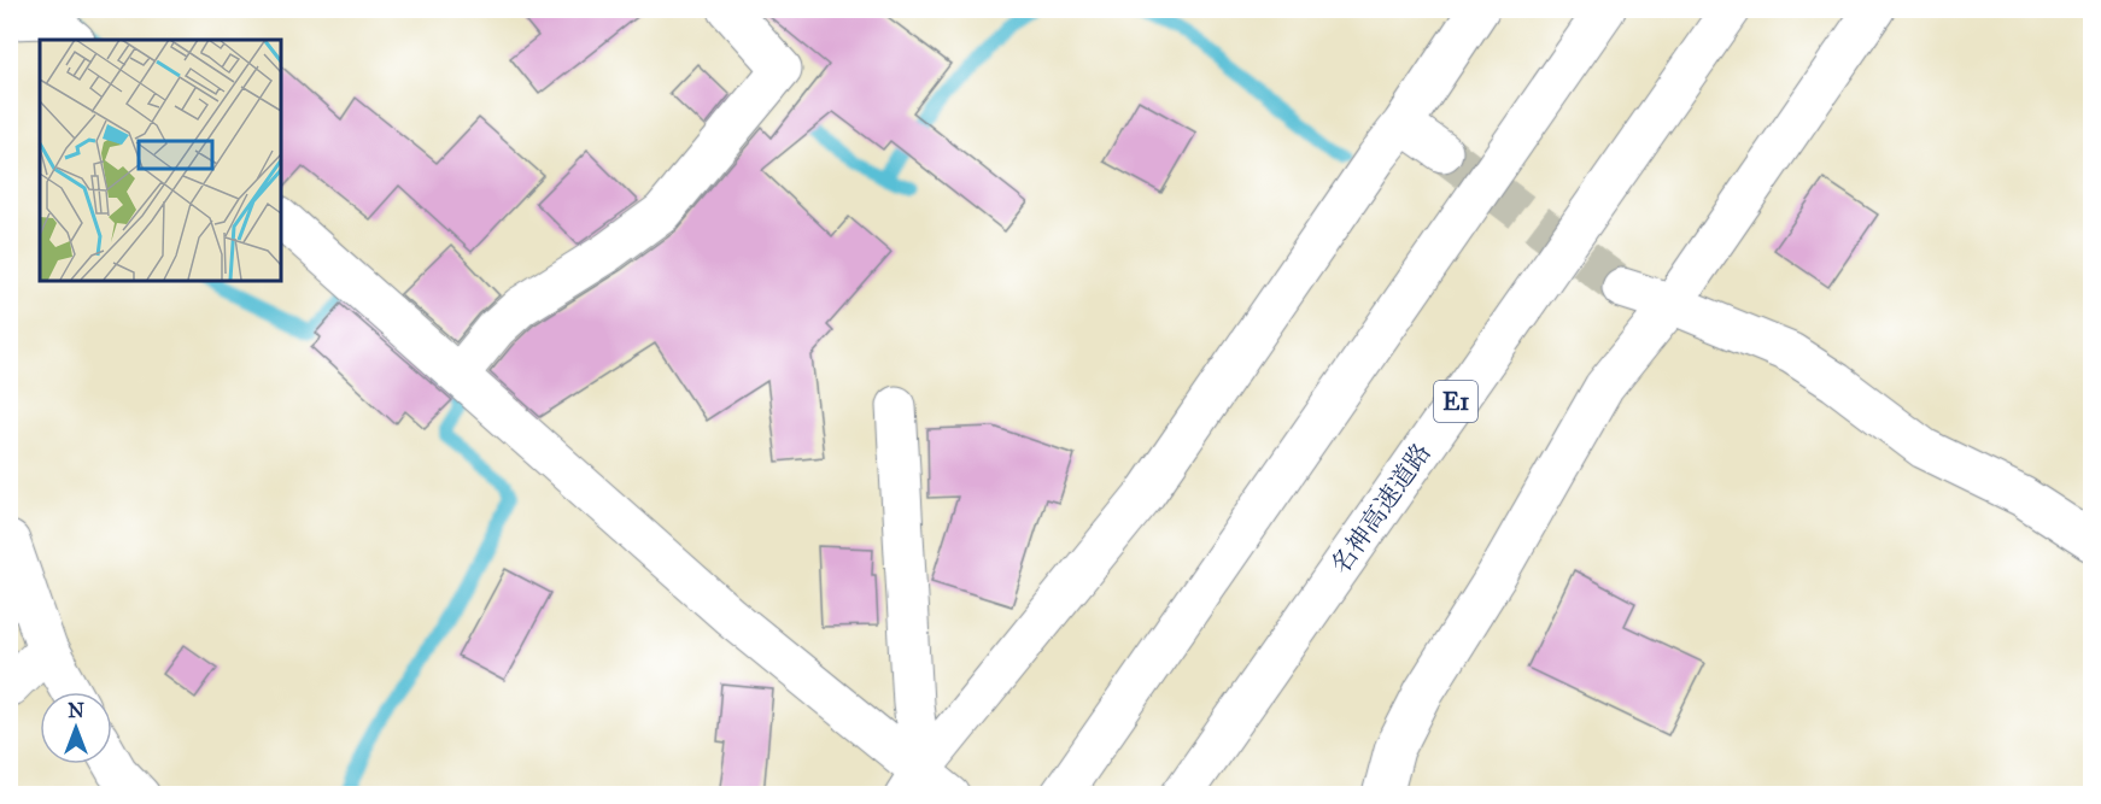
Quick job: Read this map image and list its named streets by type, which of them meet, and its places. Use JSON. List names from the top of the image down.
{
  "streets": {
    "main road": ["E1", "名神高速道路"]
  },
  "north": "top"
}
